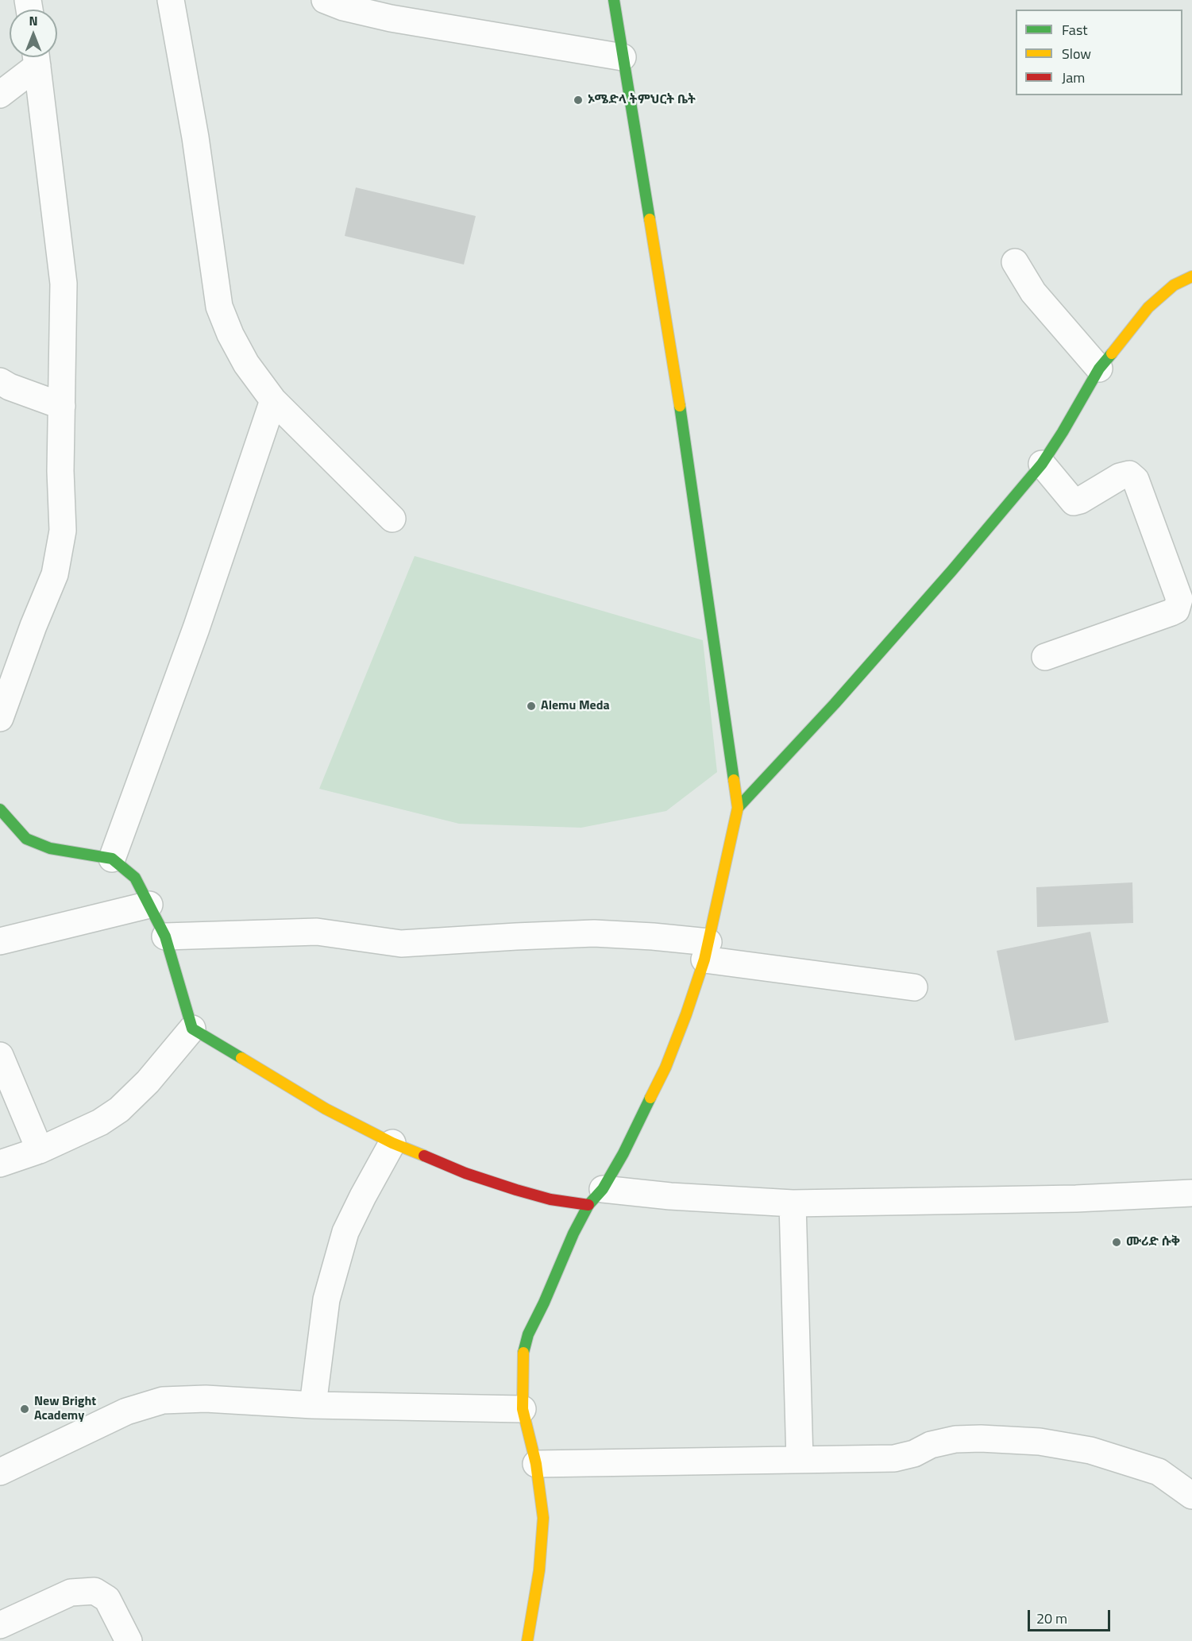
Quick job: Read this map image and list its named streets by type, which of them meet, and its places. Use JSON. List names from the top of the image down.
{
  "places": [
    "ኦሜድላ ትምህርት ቤት",
    "Alemu Meda",
    "ሙሪድ ሱቅ",
    "New Bright Academy"
  ],
  "legend": ["Fast", "Slow", "Jam"],
  "scale_bar": "20 m",
  "north": "top"
}
